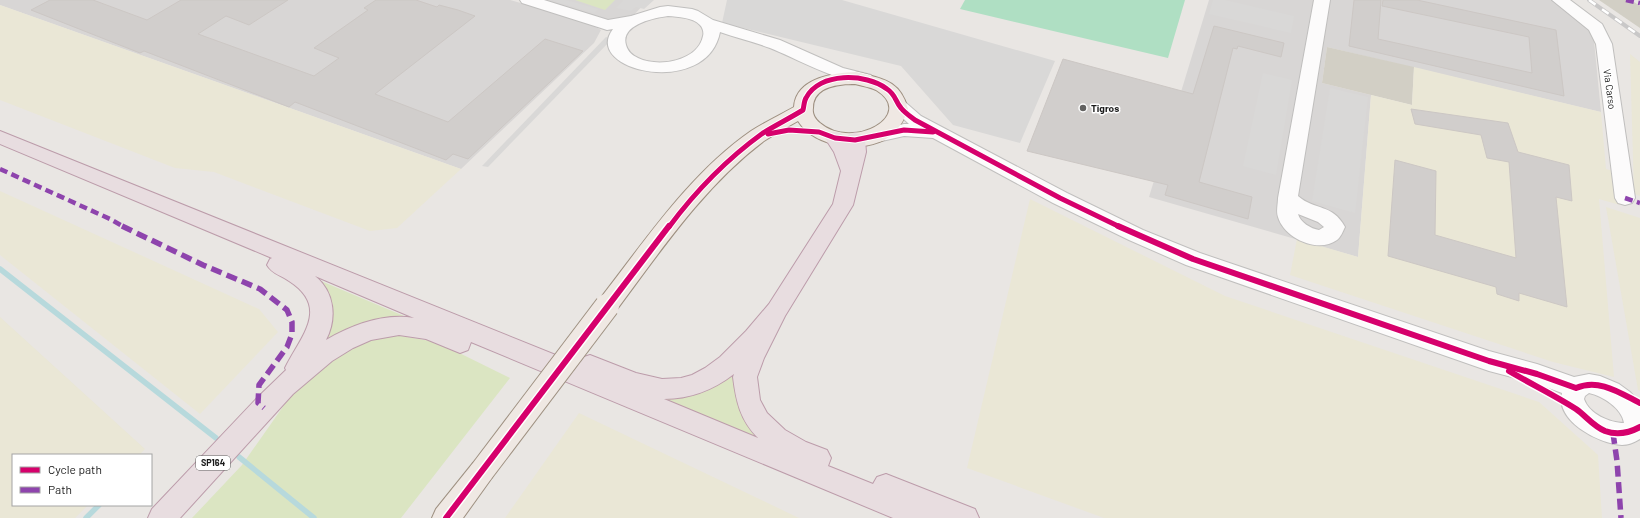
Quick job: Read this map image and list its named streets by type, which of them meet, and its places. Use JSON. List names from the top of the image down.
{
  "streets": {
    "highway": ["SP164"],
    "street": ["Via Carso"]
  },
  "places": ["Tigros"],
  "legend": ["Cycle path", "Path"]
}
